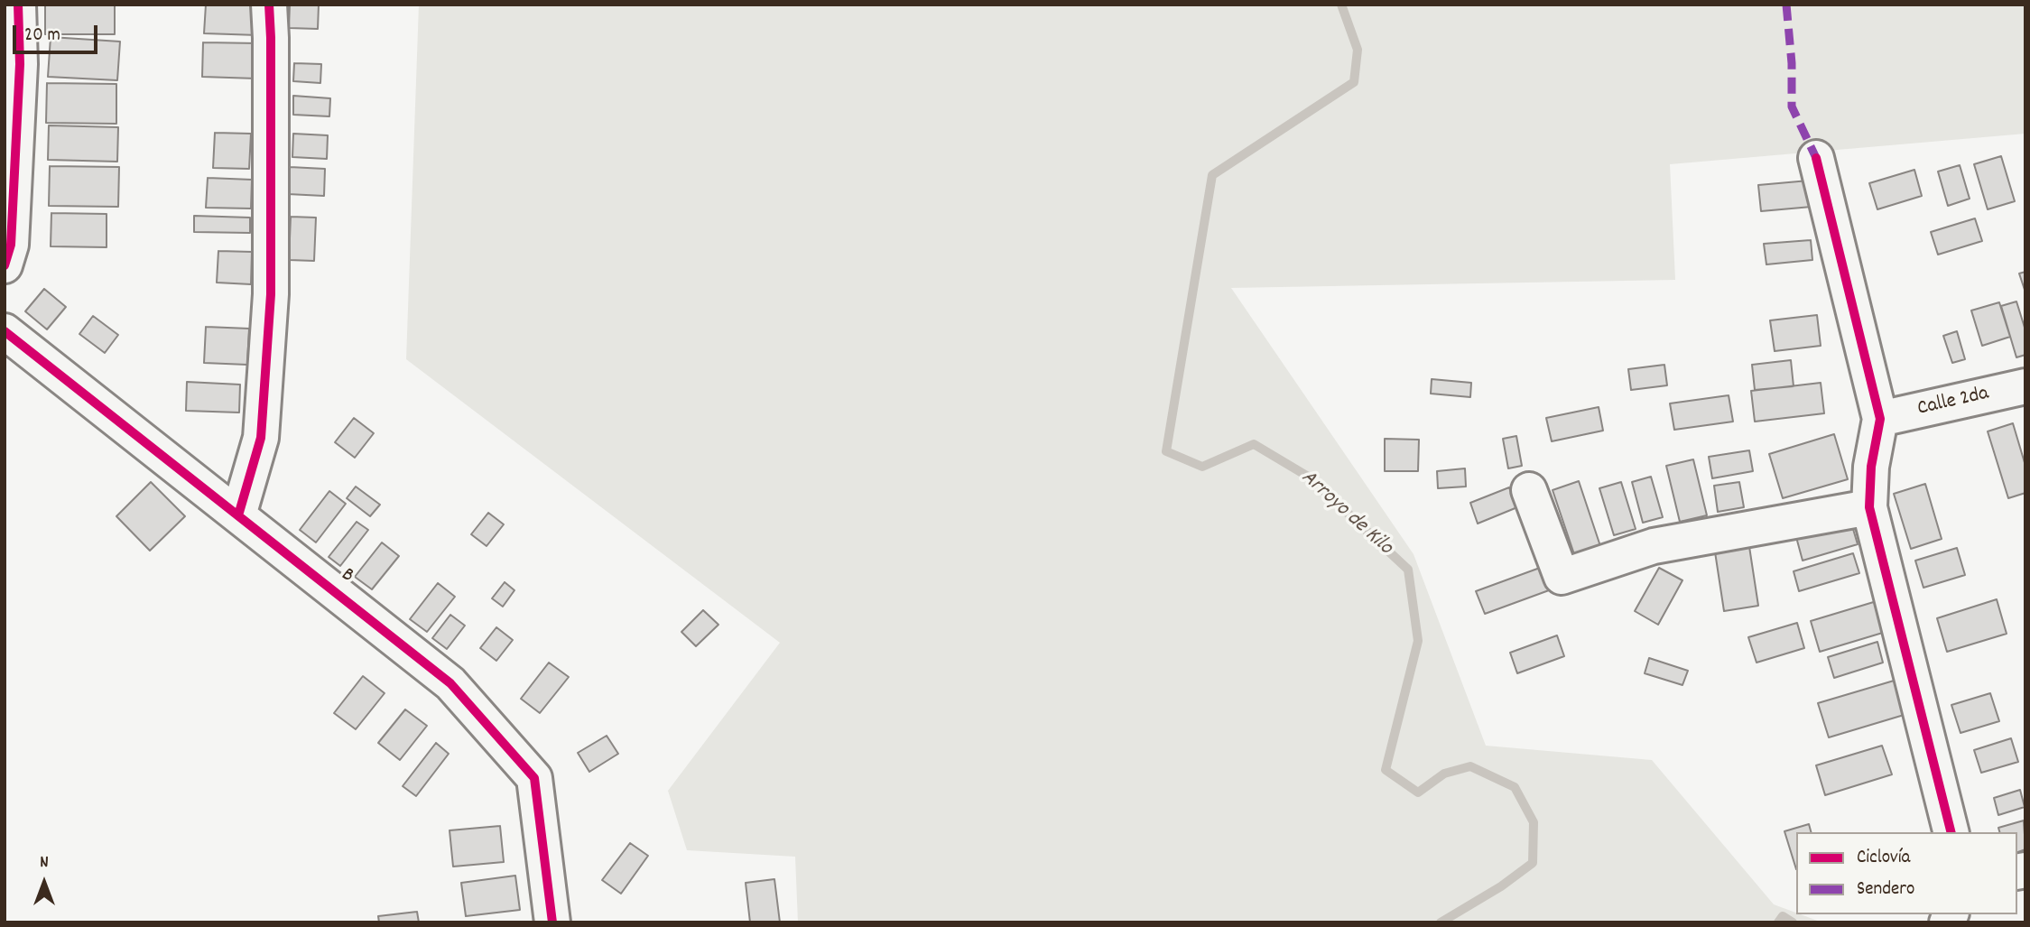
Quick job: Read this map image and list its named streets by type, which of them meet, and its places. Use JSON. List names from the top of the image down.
{
  "streets": {
    "street": ["Calle 2da", "B"]
  },
  "water": ["Arroyo de Kilo"],
  "legend": ["Ciclovía", "Sendero"],
  "scale_bar": "20 m",
  "north": "top"
}
